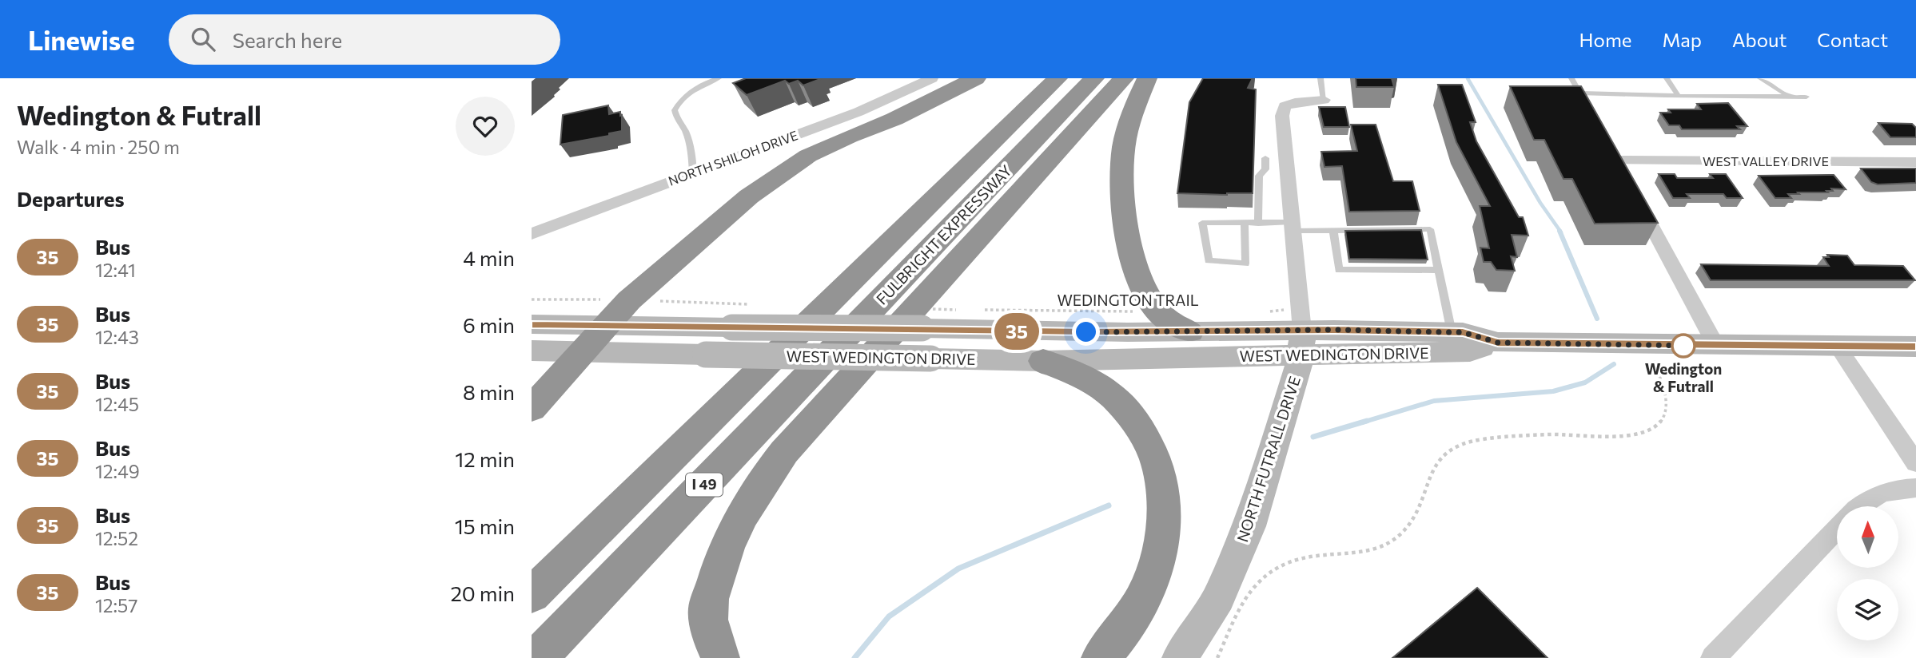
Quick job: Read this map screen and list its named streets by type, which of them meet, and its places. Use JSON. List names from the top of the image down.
{
  "streets": {
    "highway": ["FULBRIGHT EXPRESSWAY", "I 49"],
    "main road": ["WEST WEDINGTON DRIVE", "NORTH FUTRALL DRIVE"],
    "street": ["NORTH SHILOH DRIVE", "WEST VALLEY DRIVE"],
    "path": ["WEDINGTON TRAIL"]
  },
  "crossings": [
    ["WEST VALLEY DRIVE", "WEST WEDINGTON DRIVE"],
    ["WEST WEDINGTON DRIVE", "NORTH FUTRALL DRIVE"]
  ],
  "places": ["Wedington & Futrall"],
  "lines": ["bus line 35"],
  "north": "top",
  "page": {
    "header": "Linewise",
    "search": "Search here",
    "nav": [
      "Home",
      "Map",
      "About",
      "Contact"
    ],
    "heading": [
      ["Wedington & Futrall", "Walk · 4 min · 250 m"],
      "Departures"
    ],
    "on_map": "35",
    "list": [
      {
        "mark": "35",
        "name": "Bus",
        "note": "12:41",
        "value": "4 min"
      },
      {
        "mark": "35",
        "name": "Bus",
        "note": "12:43",
        "value": "6 min"
      },
      {
        "mark": "35",
        "name": "Bus",
        "note": "12:45",
        "value": "8 min"
      },
      {
        "mark": "35",
        "name": "Bus",
        "note": "12:49",
        "value": "12 min"
      },
      {
        "mark": "35",
        "name": "Bus",
        "note": "12:52",
        "value": "15 min"
      },
      {
        "mark": "35",
        "name": "Bus",
        "note": "12:57",
        "value": "20 min"
      }
    ]
  }
}
